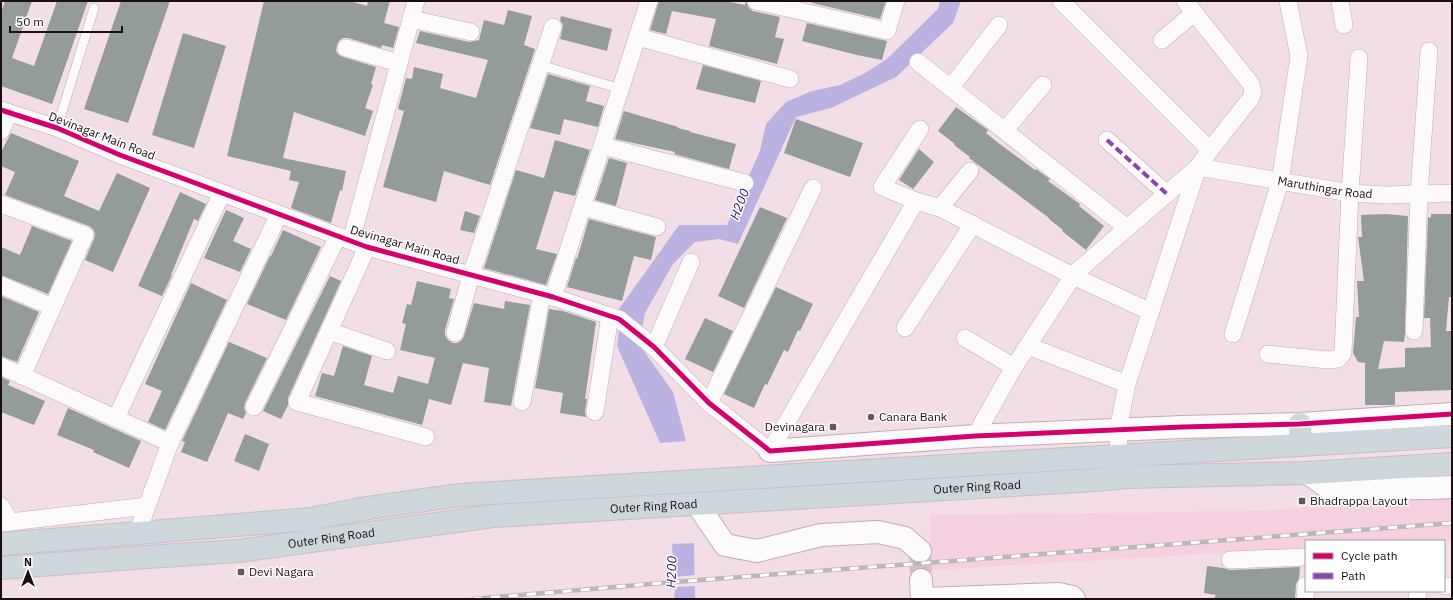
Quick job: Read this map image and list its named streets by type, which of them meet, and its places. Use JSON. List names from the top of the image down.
{
  "streets": {
    "highway": ["Outer Ring Road"],
    "street": ["Devinagar Main Road", "Maruthingar Road"]
  },
  "water": ["H200"],
  "places": {
    "other": ["Canara Bank"],
    "transit": ["Devinagara", "Bhadrappa Layout", "Devi Nagara"]
  },
  "legend": ["Cycle path", "Path"],
  "scale_bar": "50 m",
  "north": "top"
}
